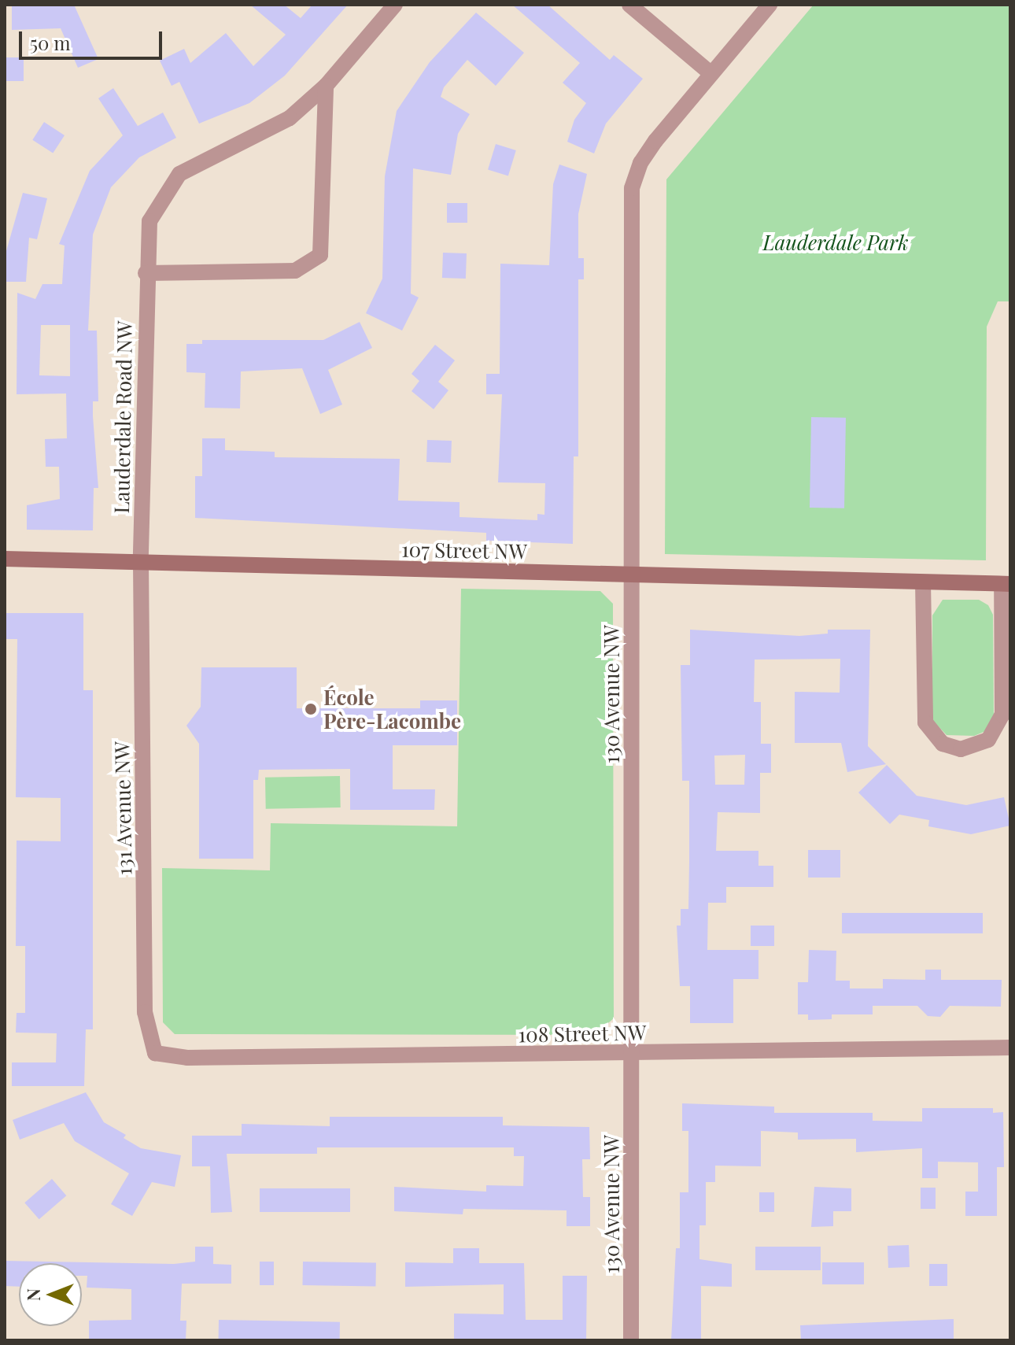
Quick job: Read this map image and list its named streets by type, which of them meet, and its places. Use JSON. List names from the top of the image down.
{
  "streets": {
    "street": [
      "Lauderdale Road NW",
      "107 Street NW",
      "130 Avenue NW",
      "131 Avenue NW",
      "108 Street NW"
    ]
  },
  "crossings": [
    ["Lauderdale Road NW", "107 Street NW"],
    ["Lauderdale Road NW", "131 Avenue NW"],
    ["107 Street NW", "130 Avenue NW"],
    ["107 Street NW", "131 Avenue NW"],
    ["130 Avenue NW", "108 Street NW"],
    ["131 Avenue NW", "108 Street NW"]
  ],
  "parks": ["Lauderdale Park"],
  "places": ["École Père-Lacombe"],
  "scale_bar": "50 m",
  "north": "left"
}
